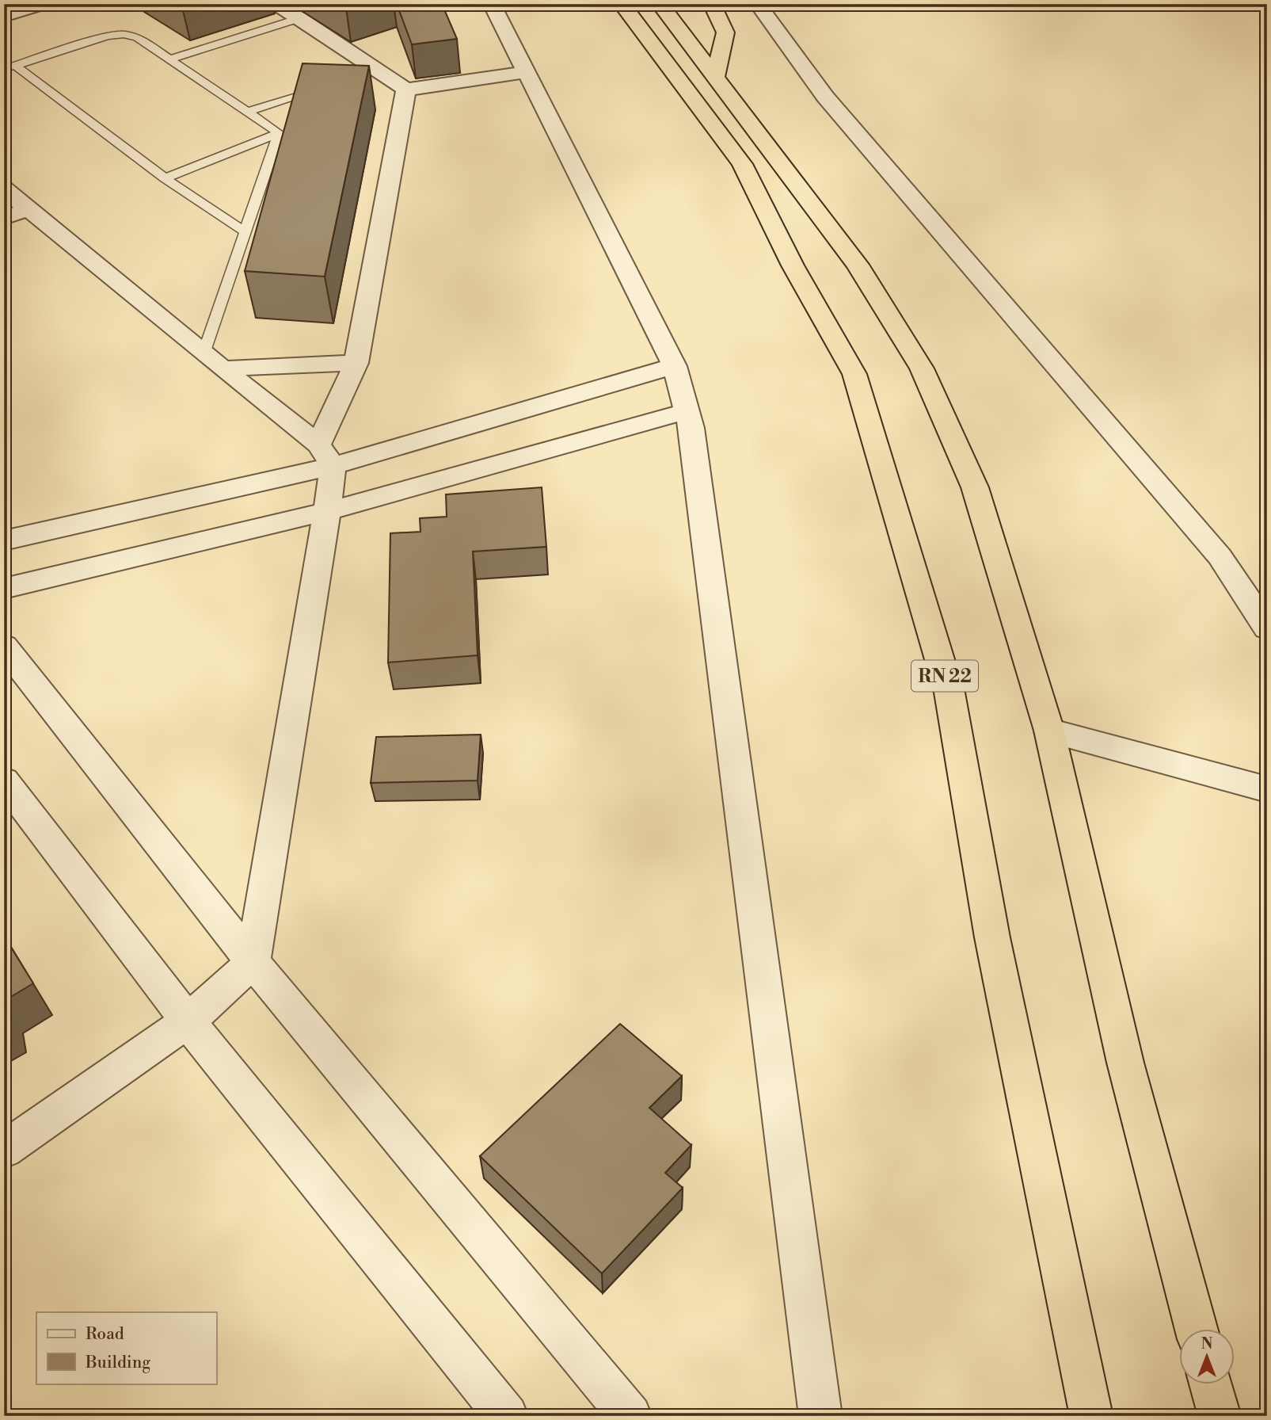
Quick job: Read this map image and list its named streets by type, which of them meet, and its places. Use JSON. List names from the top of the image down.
{
  "streets": {
    "highway": ["RN 22"]
  },
  "legend": ["Road", "Building"],
  "north": "top"
}
